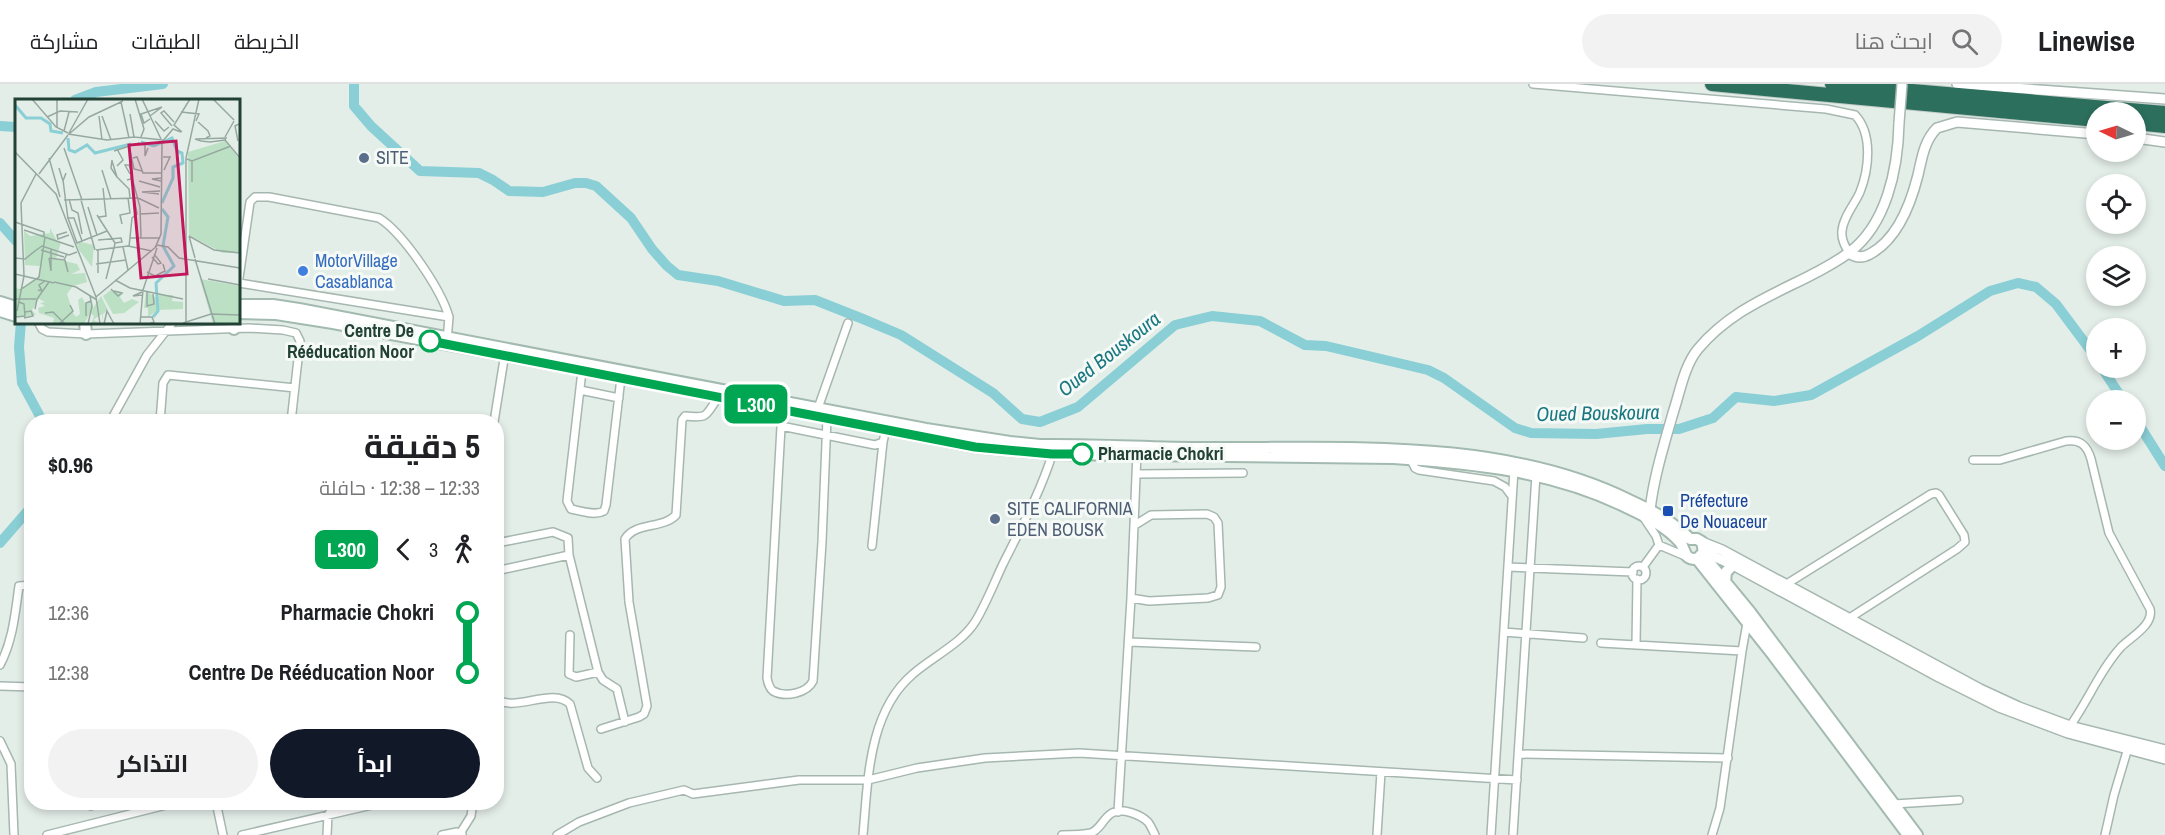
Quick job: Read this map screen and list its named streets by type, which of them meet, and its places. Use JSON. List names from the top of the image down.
{
  "water": ["Oued Bouskoura"],
  "places": {
    "other": [
      "SITE",
      "MotorVillage Casablanca",
      "Centre De Rééducation Noor",
      "Pharmacie Chokri",
      "SITE CALIFORNIA EDEN BOUSK"
    ],
    "transit": ["Préfecture De Nouaceur"]
  },
  "lines": ["bus line L300"],
  "north": "left",
  "page": {
    "header": "Linewise",
    "search": "ابحث هنا",
    "nav": ["الخريطة", "الطبقات", "مشاركة"],
    "on_map": "L300",
    "map_buttons": ["+", "−"],
    "heading": ["5 دقيقة", "12:33 – 12:38 · حافلة", "$0.96"],
    "legs": ["3", "L300"],
    "list": [
      {
        "name": "Pharmacie Chokri",
        "value": "12:36"
      },
      {
        "name": "Centre De Rééducation Noor",
        "value": "12:38"
      }
    ],
    "buttons": ["ابدأ", "التذاكر"]
  }
}
